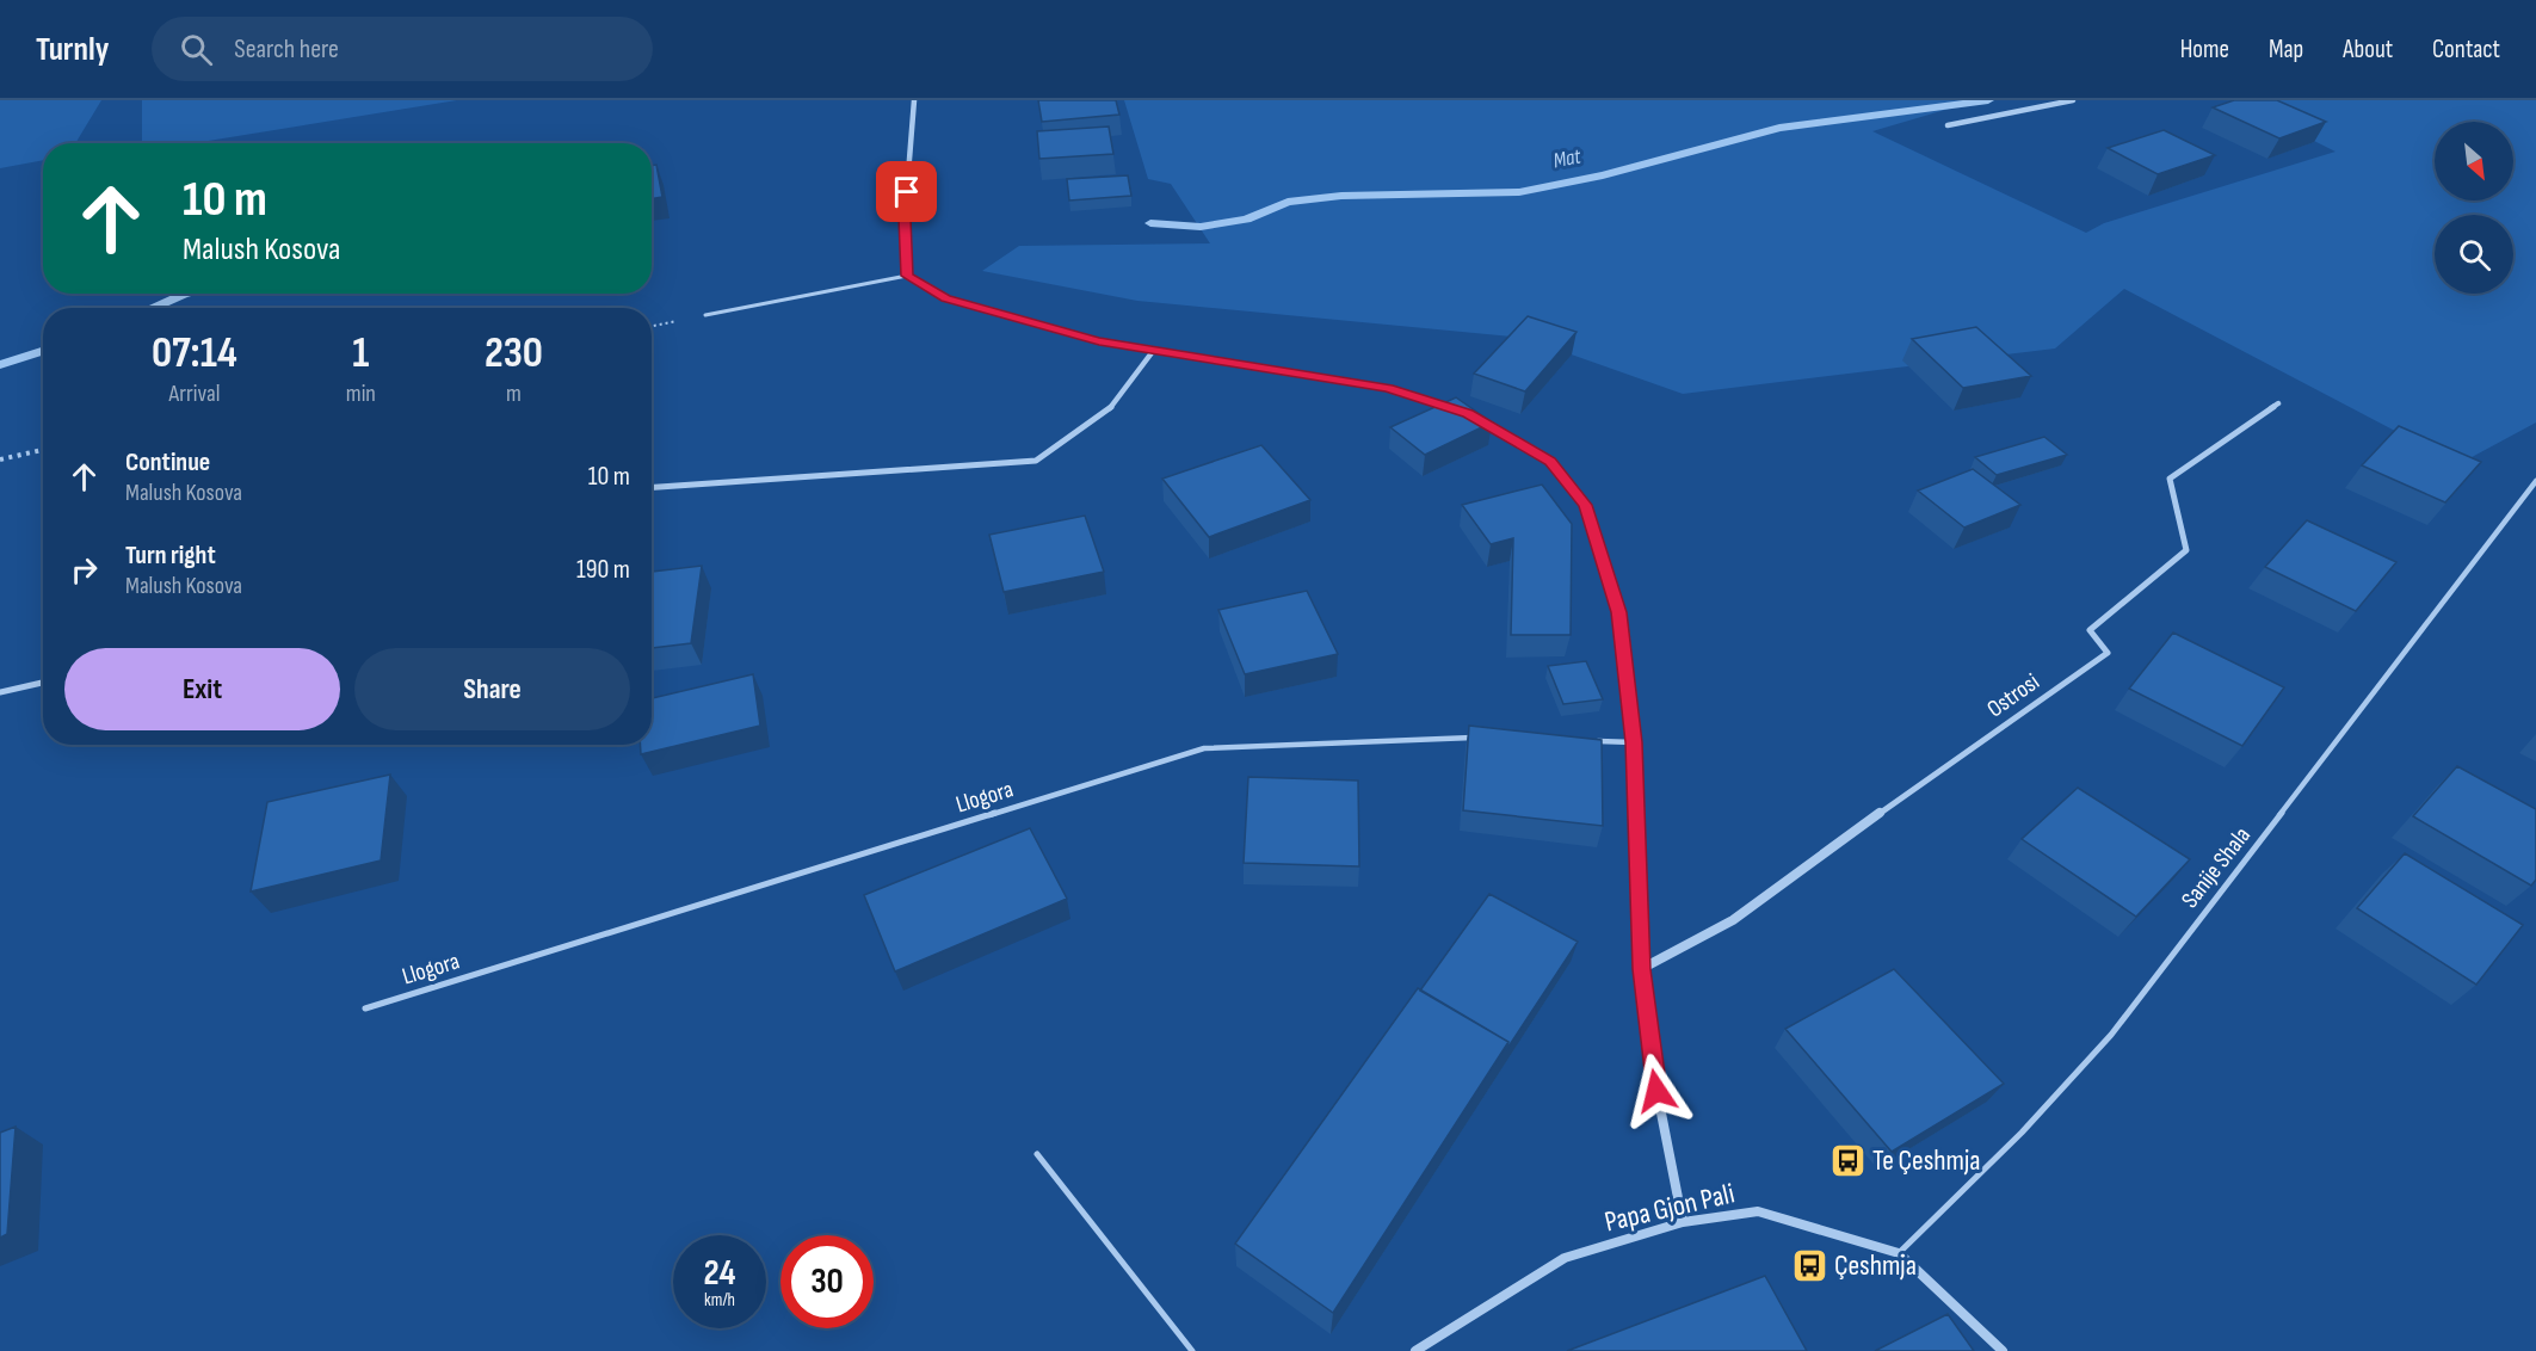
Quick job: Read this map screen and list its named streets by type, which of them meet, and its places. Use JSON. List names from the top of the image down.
{
  "streets": {
    "street": ["Ostrosi", "Papa Gjon Pali"],
    "lane": ["Llogora", "Sanije Shala"]
  },
  "crossings": [
    ["Sanije Shala", "Papa Gjon Pali"]
  ],
  "water": ["Mat"],
  "places": {
    "bus stop": ["Te Çeshmja", "Çeshmja"]
  },
  "north": "bottom right",
  "page": {
    "header": "Turnly",
    "search": "Search here",
    "nav": [
      "Home",
      "Map",
      "About",
      "Contact"
    ],
    "turn": ["10 m", "Malush Kosova"],
    "eta": [
      "07:14",
      "Arrival",
      "1",
      "min",
      "230",
      "m"
    ],
    "list": [
      {
        "name": "Continue",
        "note": "Malush Kosova",
        "value": "10 m"
      },
      {
        "name": "Turn right",
        "note": "Malush Kosova",
        "value": "190 m"
      }
    ],
    "buttons": ["Exit", "Share"],
    "speed": "24 km/h",
    "limit": "30"
  }
}
